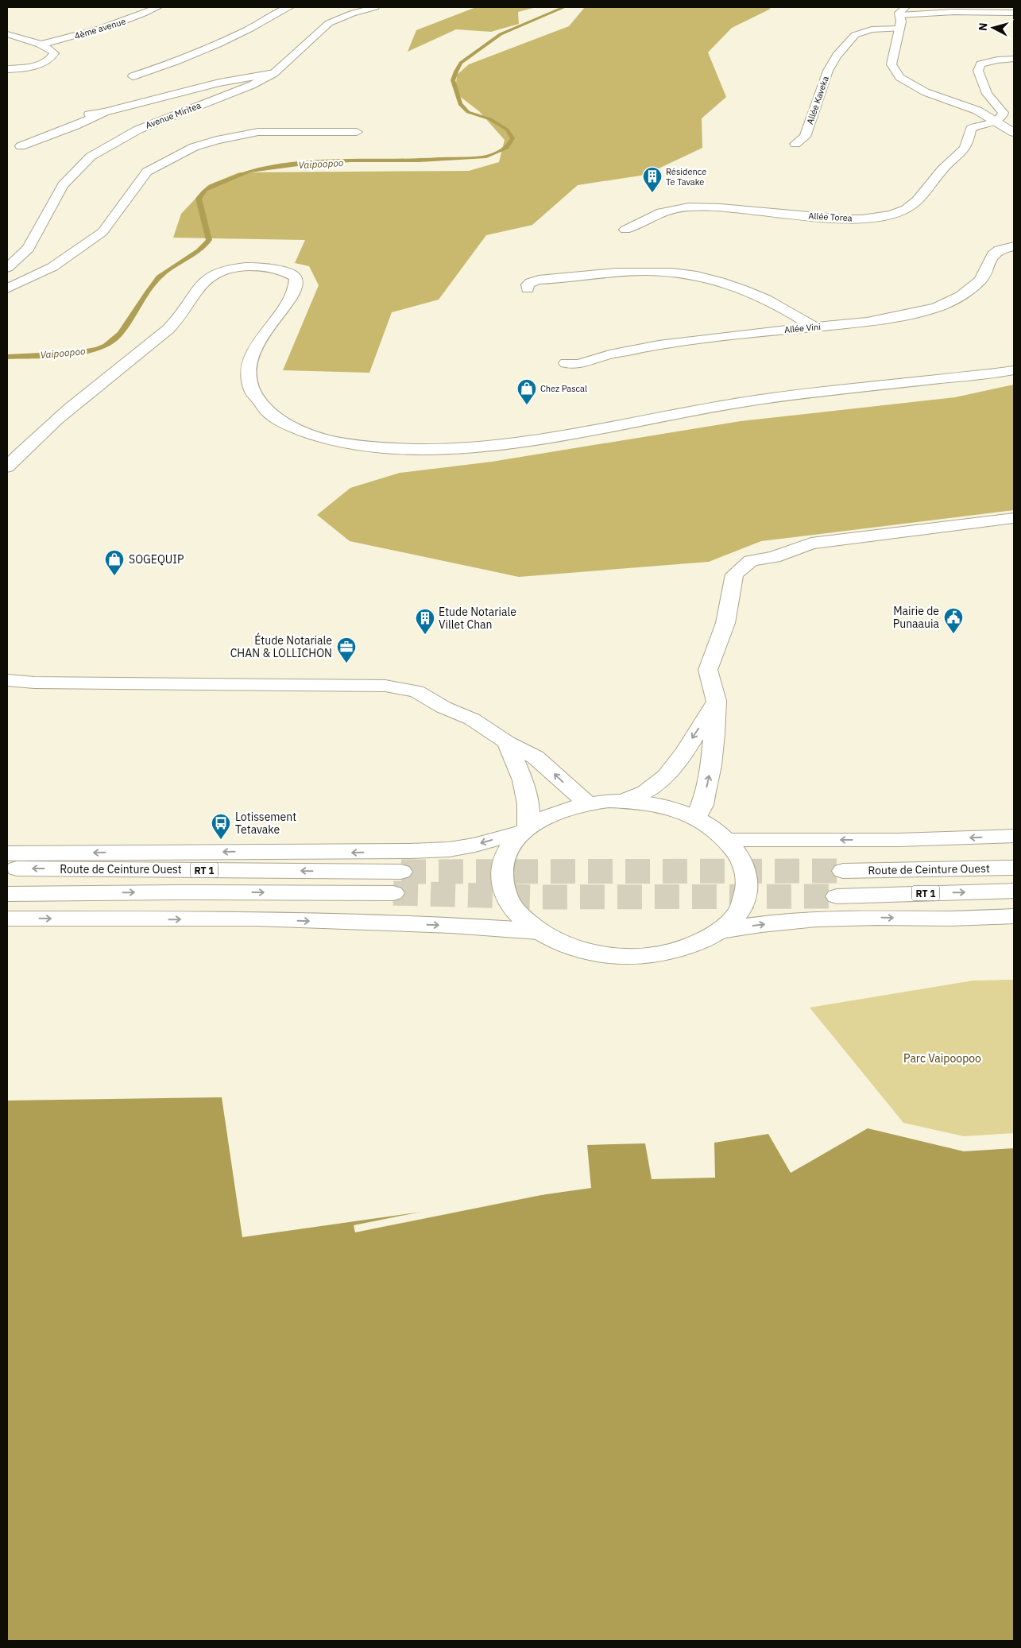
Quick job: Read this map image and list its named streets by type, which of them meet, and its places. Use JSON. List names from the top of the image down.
{
  "streets": {
    "main road": [
      "4ème avenue",
      "Allée Kaveka",
      "Avenue Miritea",
      "Allée Torea",
      "Allée Vini",
      "Route de Ceinture Ouest",
      "RT 1"
    ]
  },
  "water": ["Vaipoopoo"],
  "parks": ["Parc Vaipoopoo"],
  "places": {
    "building": ["Résidence Te Tavake", "Etude Notariale Villet Chan"],
    "shop": ["Chez Pascal", "SOGEQUIP"],
    "public building": ["Mairie de Punaauia"],
    "office": ["Étude Notariale CHAN & LOLLICHON"],
    "bus stop": ["Lotissement Tetavake"]
  },
  "north": "left"
}
